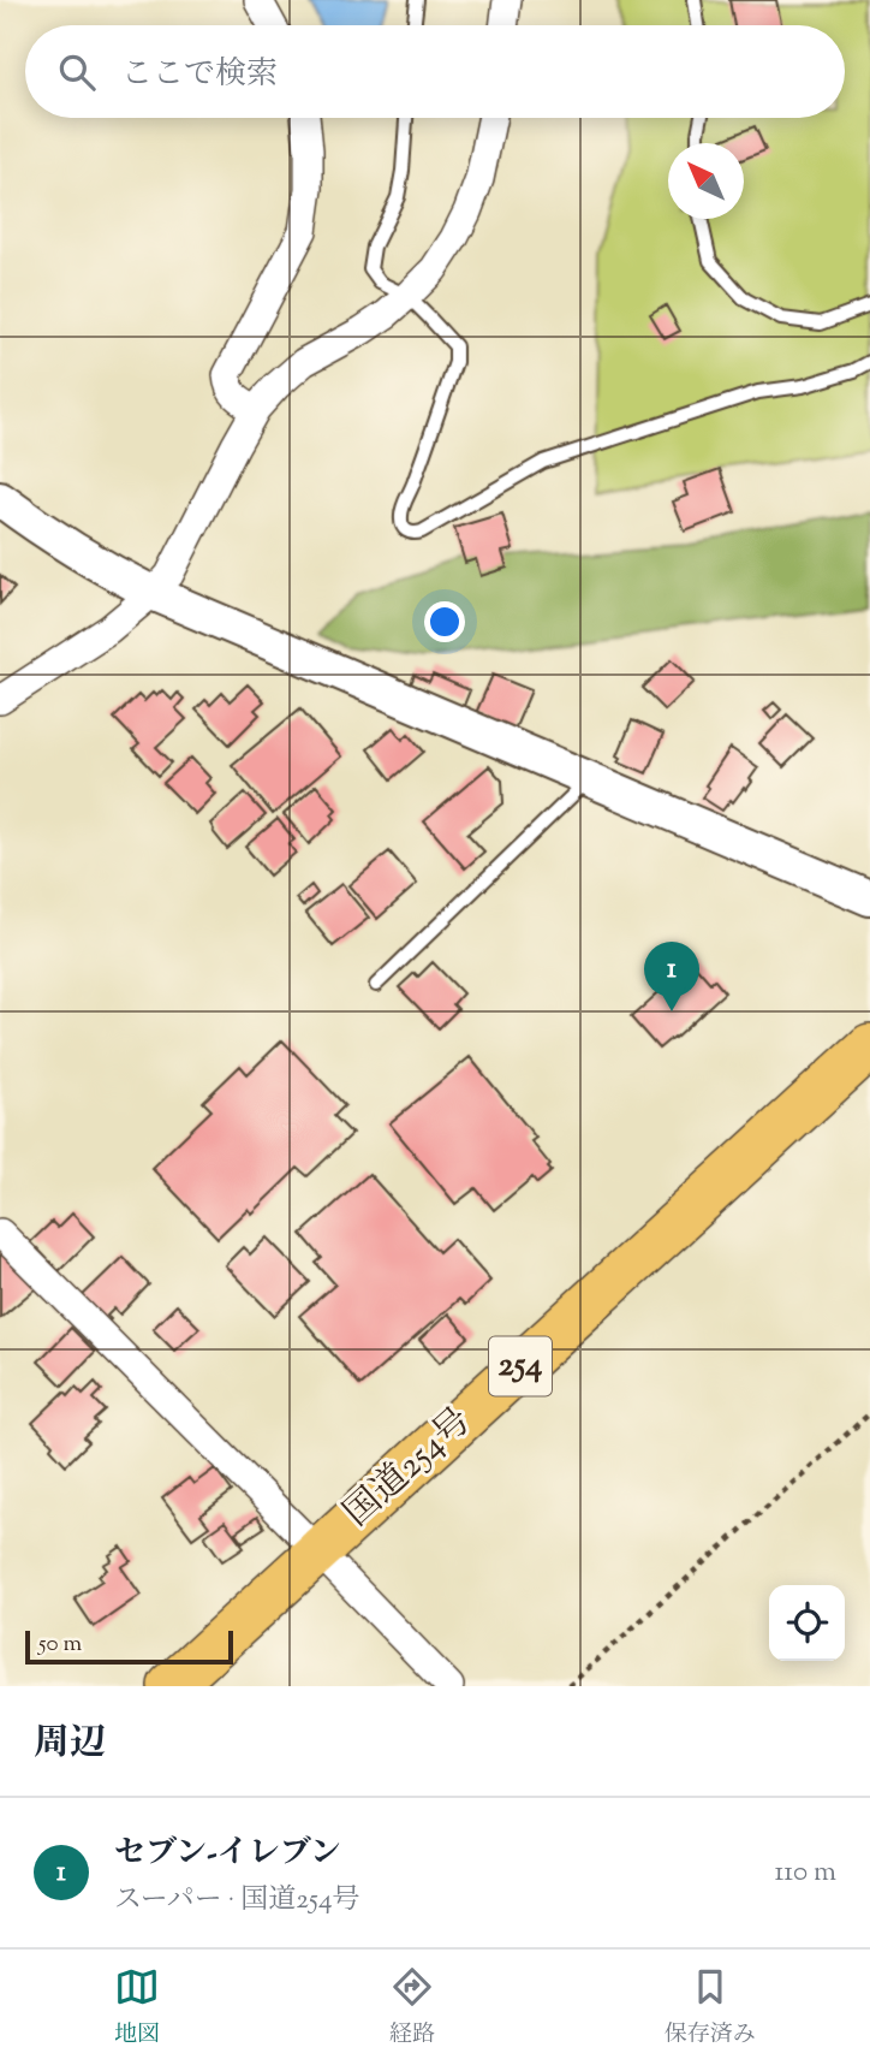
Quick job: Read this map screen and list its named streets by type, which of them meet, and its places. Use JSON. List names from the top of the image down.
{
  "streets": {
    "highway": ["254", "国道254号"]
  },
  "scale_bar": "50 m",
  "north": "top left",
  "page": {
    "search": "ここで検索",
    "pins": "1",
    "scale": "50 m",
    "heading": "周辺",
    "list": [
      {
        "mark": "1",
        "name": "セブン-イレブン",
        "note": "スーパー · 国道254号",
        "value": "110 m"
      }
    ],
    "nav": ["地図", "経路", "保存済み"]
  }
}
